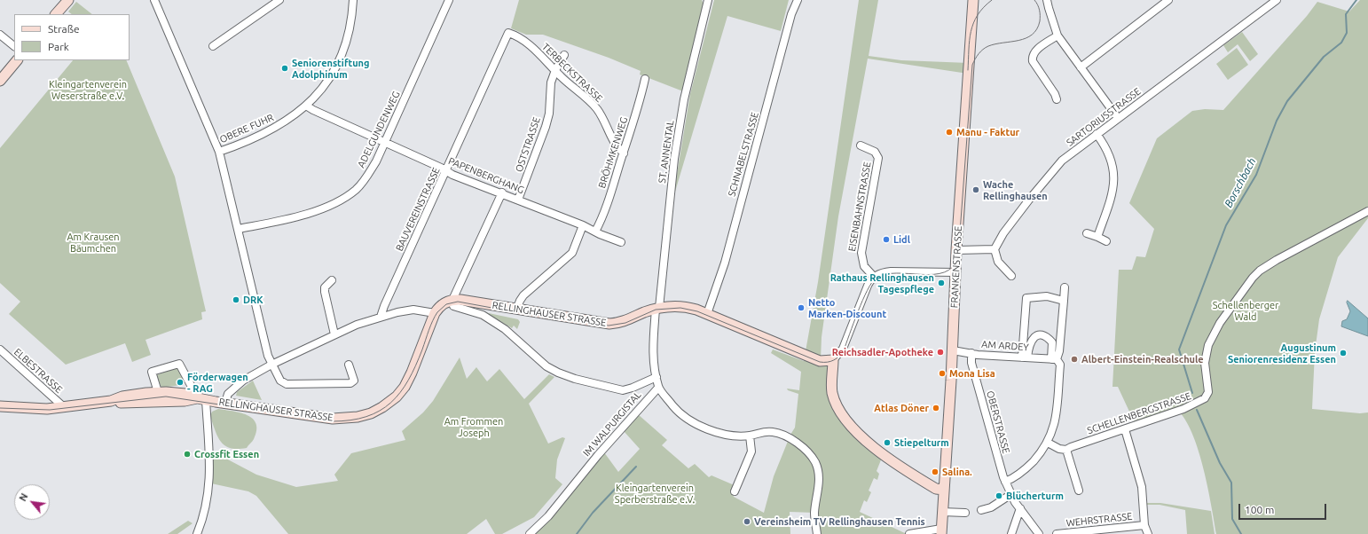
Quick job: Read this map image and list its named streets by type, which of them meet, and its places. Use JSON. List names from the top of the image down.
{
  "streets": {
    "main road": ["FRANKENSTRASSE", "RELLINGHAUSER STRASSE"],
    "street": [
      "TERBECKSTRASSE",
      "SARTORIUSSTRASSE",
      "OBERE FUHR",
      "ADELGUNDENWEG",
      "OSTSTRASSE",
      "ST. ANNENTAL",
      "BRÖHMKENWEG",
      "SCHNABELSTRASSE",
      "PAPENBERGHANG",
      "EISENBAHNSTRASSE",
      "BAUVEREINSTRASSE",
      "AM ARDEY",
      "ELBESTRASSE",
      "SCHELLENBERGSTRASSE",
      "OBERSTRASSE",
      "IM WALPURGISTAL",
      "WEHRSTRASSE"
    ]
  },
  "crossings": [
    ["TERBECKSTRASSE", "OSTSTRASSE"],
    ["TERBECKSTRASSE", "BRÖHMKENWEG"],
    ["TERBECKSTRASSE", "BAUVEREINSTRASSE"],
    ["OBERE FUHR", "PAPENBERGHANG"],
    ["ADELGUNDENWEG", "PAPENBERGHANG"],
    ["OSTSTRASSE", "PAPENBERGHANG"],
    ["ST. ANNENTAL", "RELLINGHAUSER STRASSE"],
    ["BRÖHMKENWEG", "PAPENBERGHANG"],
    ["SCHNABELSTRASSE", "RELLINGHAUSER STRASSE"],
    ["PAPENBERGHANG", "BAUVEREINSTRASSE"],
    ["FRANKENSTRASSE", "AM ARDEY"],
    ["RELLINGHAUSER STRASSE", "ELBESTRASSE"],
    ["AM ARDEY", "OBERSTRASSE"]
  ],
  "water": ["Borschbach"],
  "parks": [
    "Kleingartenverein Weserstraße e.V.",
    "Am Krausen Bäumchen",
    "Schellenberger Wald",
    "Am Frommen Joseph",
    "Kleingartenverein Sperberstraße e.V."
  ],
  "places": [
    "Seniorenstiftung Adolphinum",
    "Manu - Faktur",
    "Wache Rellinghausen",
    "Lidl",
    "Rathaus Rellinghausen Tagespflege",
    "DRK",
    "Netto Marken-Discount",
    "Reichsadler-Apotheke",
    "Augustinum Seniorenresidenz Essen",
    "Albert-Einstein-Realschule",
    "Mona Lisa",
    "Förderwagen - RAG",
    "Atlas Döner",
    "Stiepelturm",
    "Crossfit Essen",
    "Salina.",
    "Blücherturm",
    "Vereinsheim TV Rellinghausen Tennis"
  ],
  "legend": ["Straße", "Park"],
  "scale_bar": "100 m",
  "north": "top left"
}
